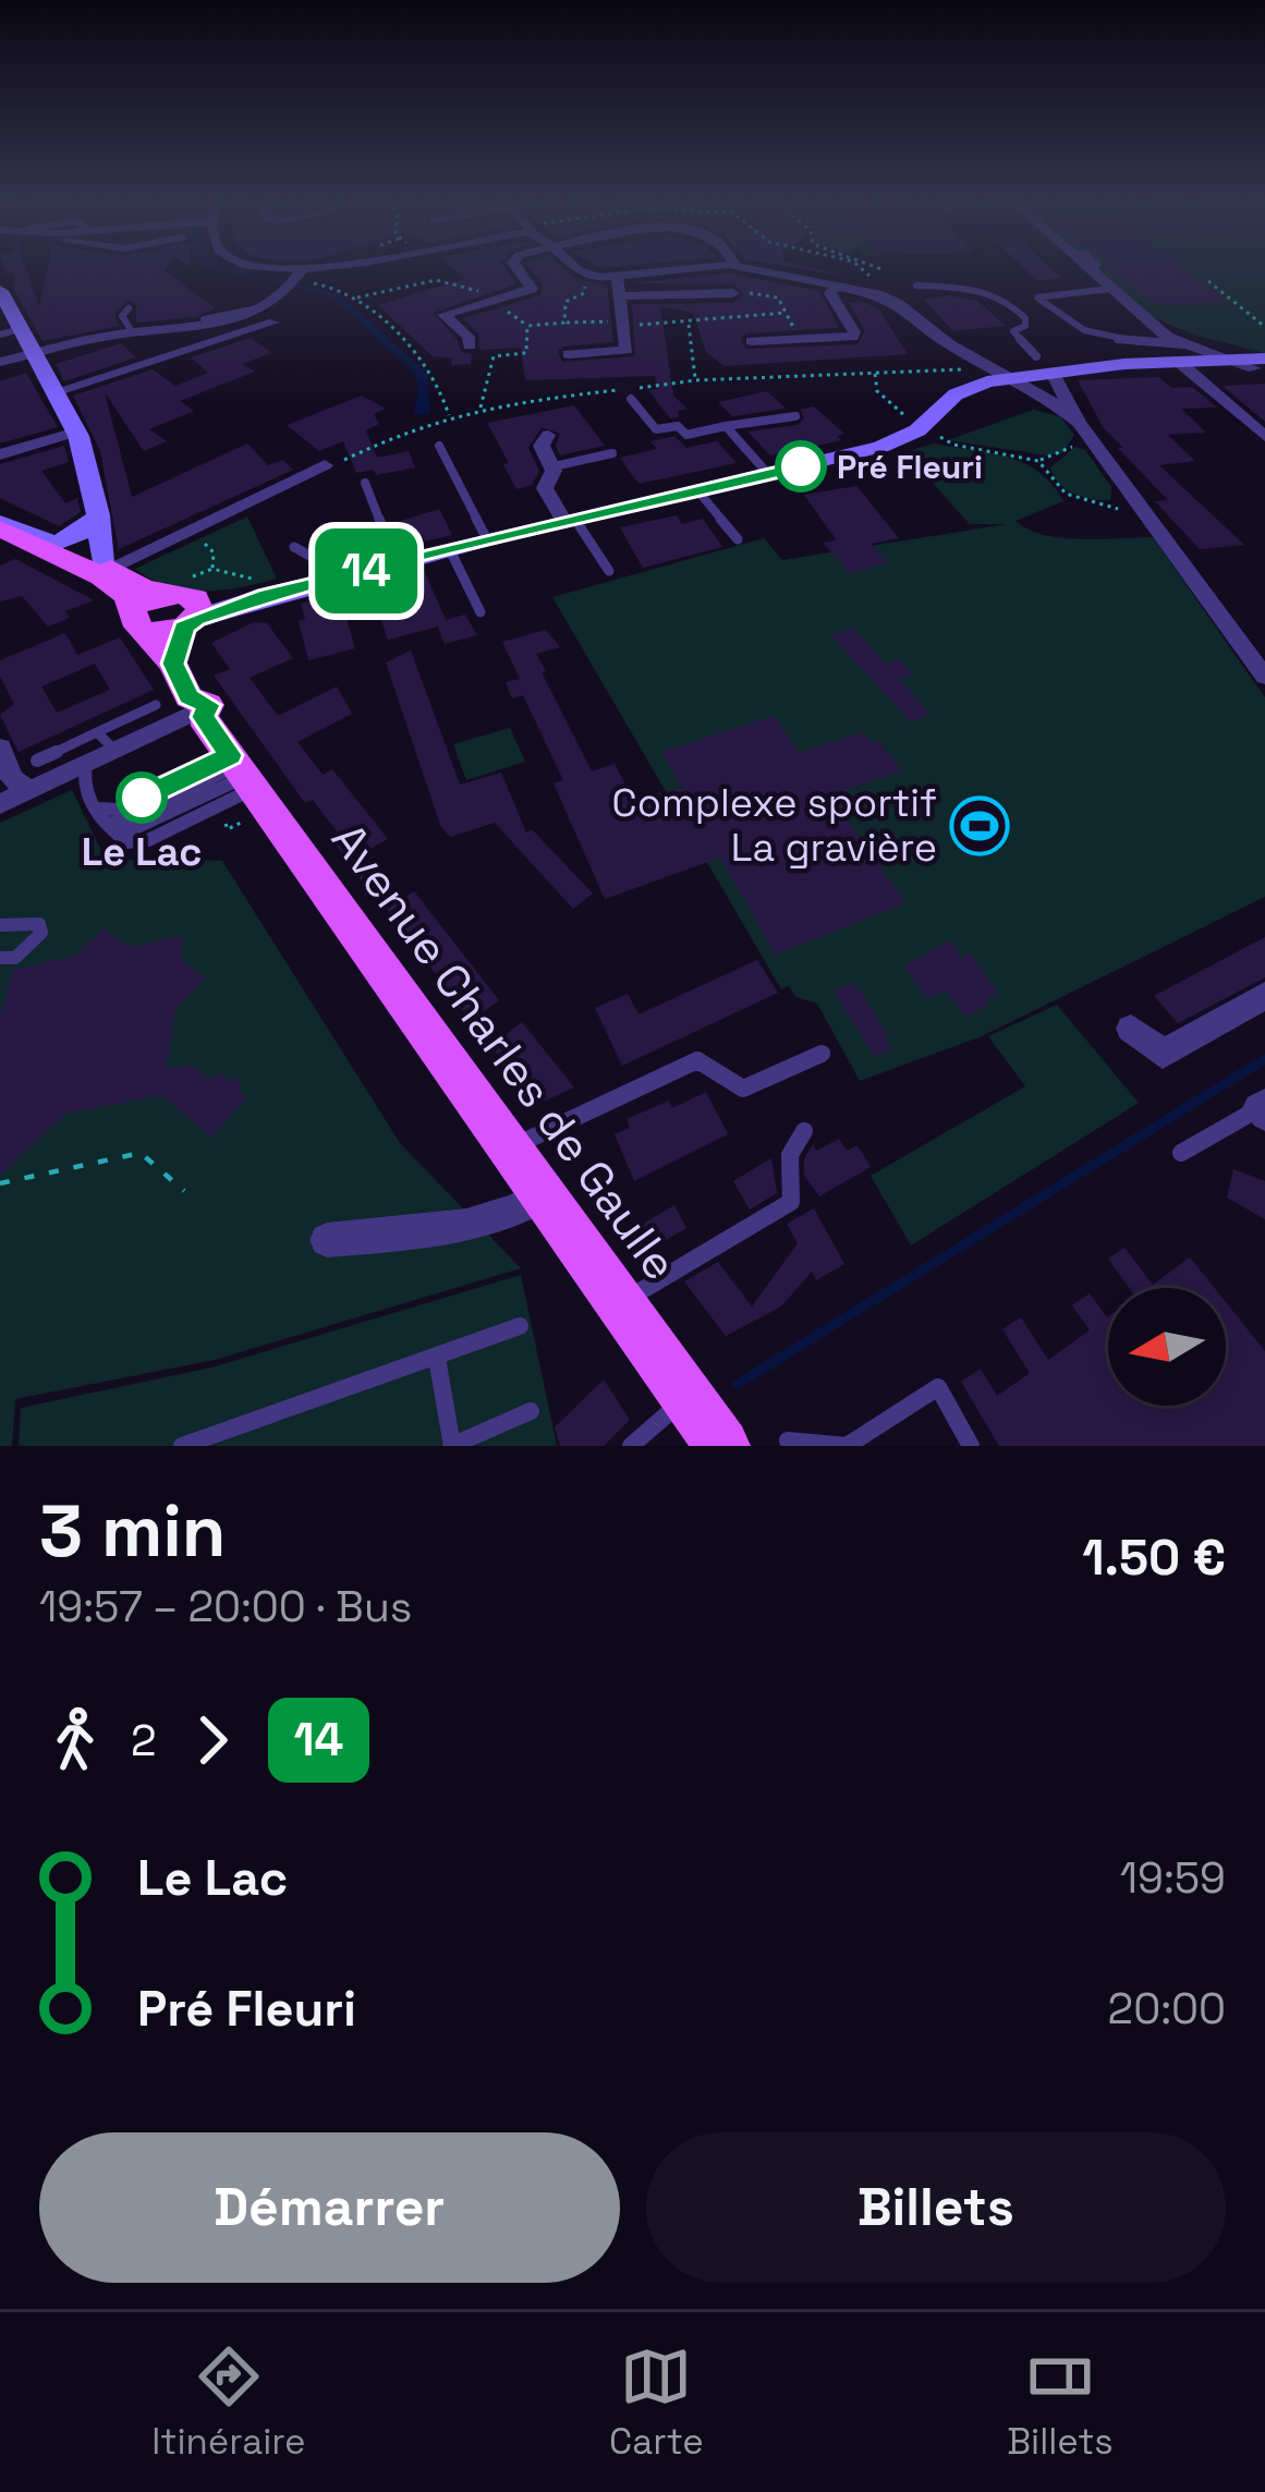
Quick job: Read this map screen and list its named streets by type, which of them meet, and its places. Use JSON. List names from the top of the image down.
{
  "streets": {
    "main road": ["Avenue Charles de Gaulle"]
  },
  "places": {
    "other": ["Pré Fleuri", "Le Lac"],
    "sports": ["Complexe sportif La gravière"]
  },
  "lines": ["bus line 14"],
  "north": "left",
  "page": {
    "on_map": "14",
    "heading": ["3 min", "19:57 – 20:00 · Bus", "1.50 €"],
    "legs": ["2", "14"],
    "list": [
      {
        "name": "Le Lac",
        "value": "19:59"
      },
      {
        "name": "Pré Fleuri",
        "value": "20:00"
      }
    ],
    "buttons": ["Démarrer", "Billets"],
    "tabs": ["Itinéraire", "Carte", "Billets"]
  }
}
